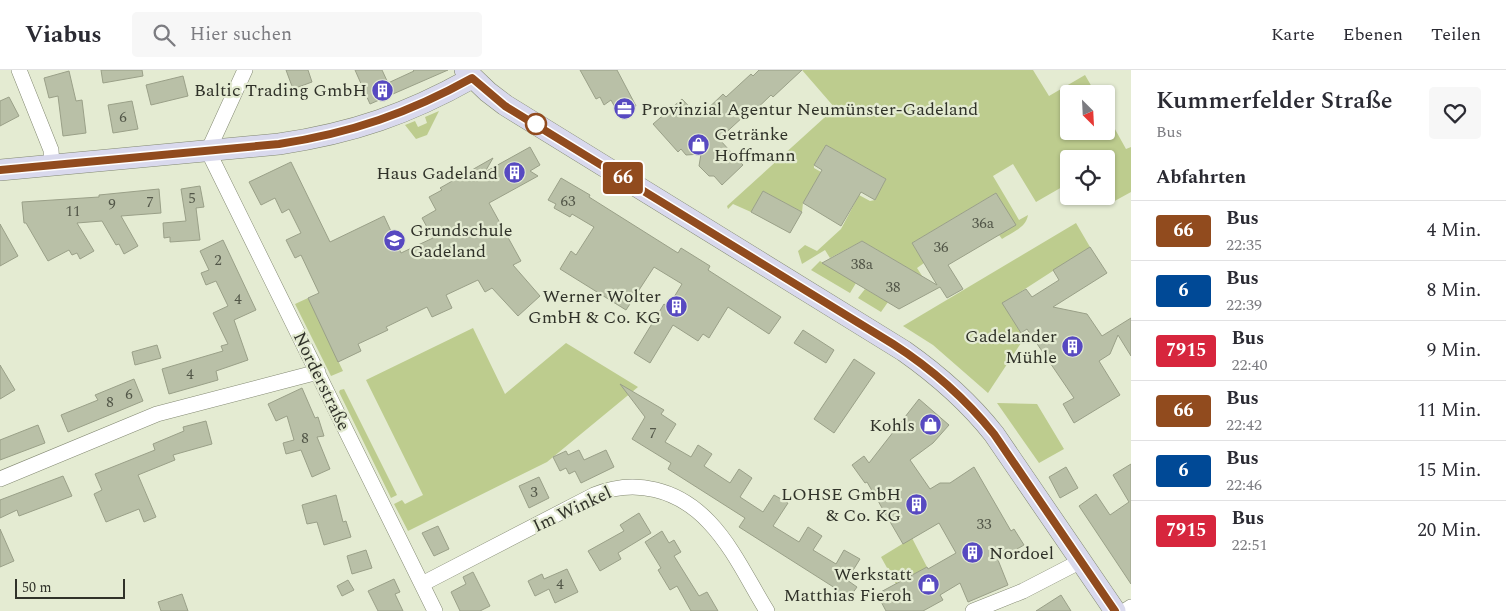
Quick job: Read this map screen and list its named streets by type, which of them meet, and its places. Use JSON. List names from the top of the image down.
{
  "streets": {
    "street": ["Norderstraße", "Im Winkel"]
  },
  "crossings": [
    ["Norderstraße", "Im Winkel"]
  ],
  "places": {
    "building": [
      "Baltic Trading GmbH",
      "Haus Gadeland",
      "Werner Wolter GmbH & Co. KG",
      "Gadelander Mühle",
      "LOHSE GmbH & Co. KG",
      "Nordoel"
    ],
    "office": ["Provinzial Agentur Neumünster-Gadeland"],
    "shop": ["Getränke Hoffmann", "Kohls", "Werkstatt Matthias Fieroh"],
    "school or university": ["Grundschule Gadeland"]
  },
  "lines": ["bus line 66"],
  "house_numbers": [
    "6",
    "5",
    "63",
    "7",
    "9",
    "11",
    "36a",
    "36",
    "2",
    "38a",
    "38",
    "4",
    "4",
    "6",
    "8",
    "7",
    "8",
    "3",
    "33",
    "4"
  ],
  "scale_bar": "50 m",
  "north": "bottom right",
  "page": {
    "header": "Viabus",
    "search": "Hier suchen",
    "nav": ["Karte", "Ebenen", "Teilen"],
    "on_map": "66",
    "heading": [
      ["Kummerfelder Straße", "Bus"],
      "Abfahrten"
    ],
    "list": [
      {
        "mark": "66",
        "name": "Bus",
        "note": "22:35",
        "value": "4 Min."
      },
      {
        "mark": "6",
        "name": "Bus",
        "note": "22:39",
        "value": "8 Min."
      },
      {
        "mark": "7915",
        "name": "Bus",
        "note": "22:40",
        "value": "9 Min."
      },
      {
        "mark": "66",
        "name": "Bus",
        "note": "22:42",
        "value": "11 Min."
      },
      {
        "mark": "6",
        "name": "Bus",
        "note": "22:46",
        "value": "15 Min."
      },
      {
        "mark": "7915",
        "name": "Bus",
        "note": "22:51",
        "value": "20 Min."
      }
    ],
    "scale": "50 m"
  }
}
